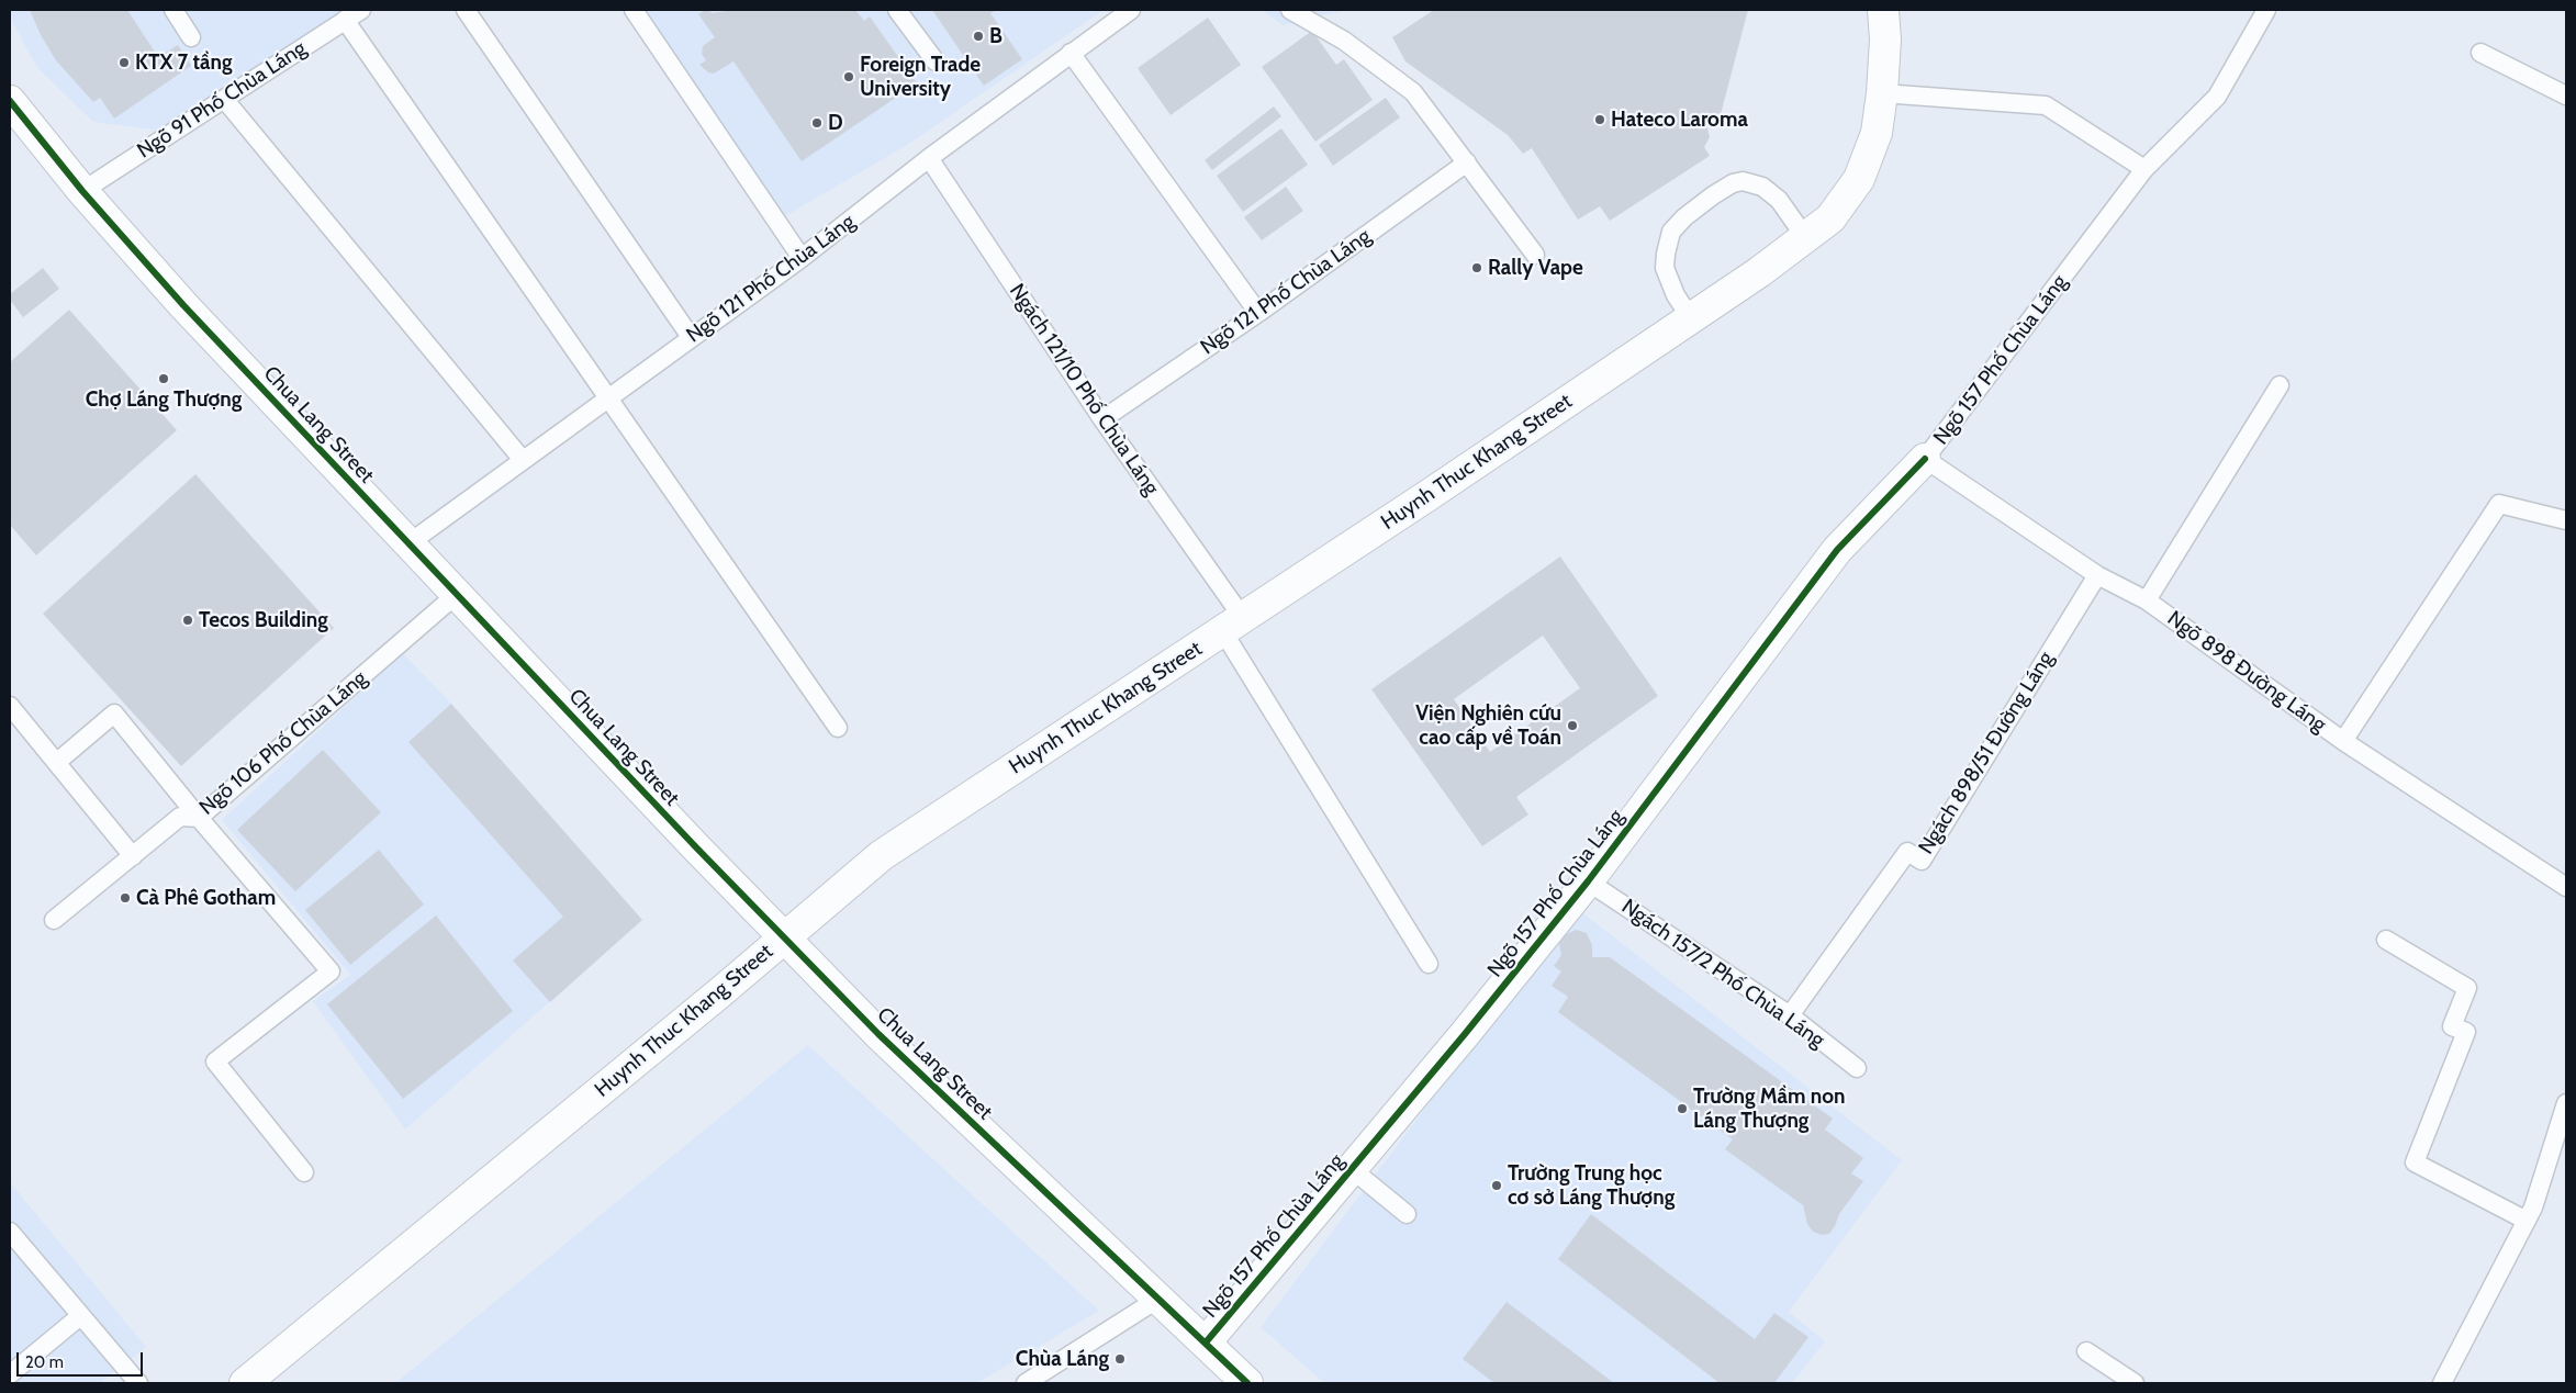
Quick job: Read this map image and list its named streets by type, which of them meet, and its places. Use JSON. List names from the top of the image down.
{
  "streets": {
    "street": ["Ngõ 157 Phố Chùa Láng", "Chua Lang Street", "Huynh Thuc Khang Street"],
    "lane": [
      "Ngõ 91 Phố Chùa Láng",
      "Ngõ 121 Phố Chùa Láng",
      "Ngách 121/10 Phố Chùa Láng",
      "Ngõ 898 Đường Láng",
      "Ngõ 106 Phố Chùa Láng",
      "Ngách 898/51 Đường Láng",
      "Ngách 157/2 Phố Chùa Láng"
    ]
  },
  "crossings": [
    ["Ngõ 91 Phố Chùa Láng", "Chua Lang Street"],
    ["Ngõ 121 Phố Chùa Láng", "Ngách 121/10 Phố Chùa Láng"],
    ["Ngõ 121 Phố Chùa Láng", "Chua Lang Street"],
    ["Ngõ 157 Phố Chùa Láng", "Chua Lang Street"],
    ["Ngõ 157 Phố Chùa Láng", "Ngõ 898 Đường Láng"],
    ["Ngõ 157 Phố Chùa Láng", "Ngách 157/2 Phố Chùa Láng"],
    ["Ngách 121/10 Phố Chùa Láng", "Huynh Thuc Khang Street"],
    ["Chua Lang Street", "Huynh Thuc Khang Street"],
    ["Chua Lang Street", "Ngõ 106 Phố Chùa Láng"],
    ["Ngõ 898 Đường Láng", "Ngách 898/51 Đường Láng"],
    ["Ngách 898/51 Đường Láng", "Ngách 157/2 Phố Chùa Láng"]
  ],
  "places": [
    "B",
    "KTX 7 tầng",
    "Foreign Trade University",
    "Hateco Laroma",
    "D",
    "Rally Vape",
    "Chợ Láng Thượng",
    "Tecos Building",
    "Viện Nghiên cứu cao cấp về Toán",
    "Cà Phê Gotham",
    "Trường Mầm non Láng Thượng",
    "Trường Trung học cơ sở Láng Thượng",
    "Chùa Láng"
  ],
  "scale_bar": "20 m"
}
